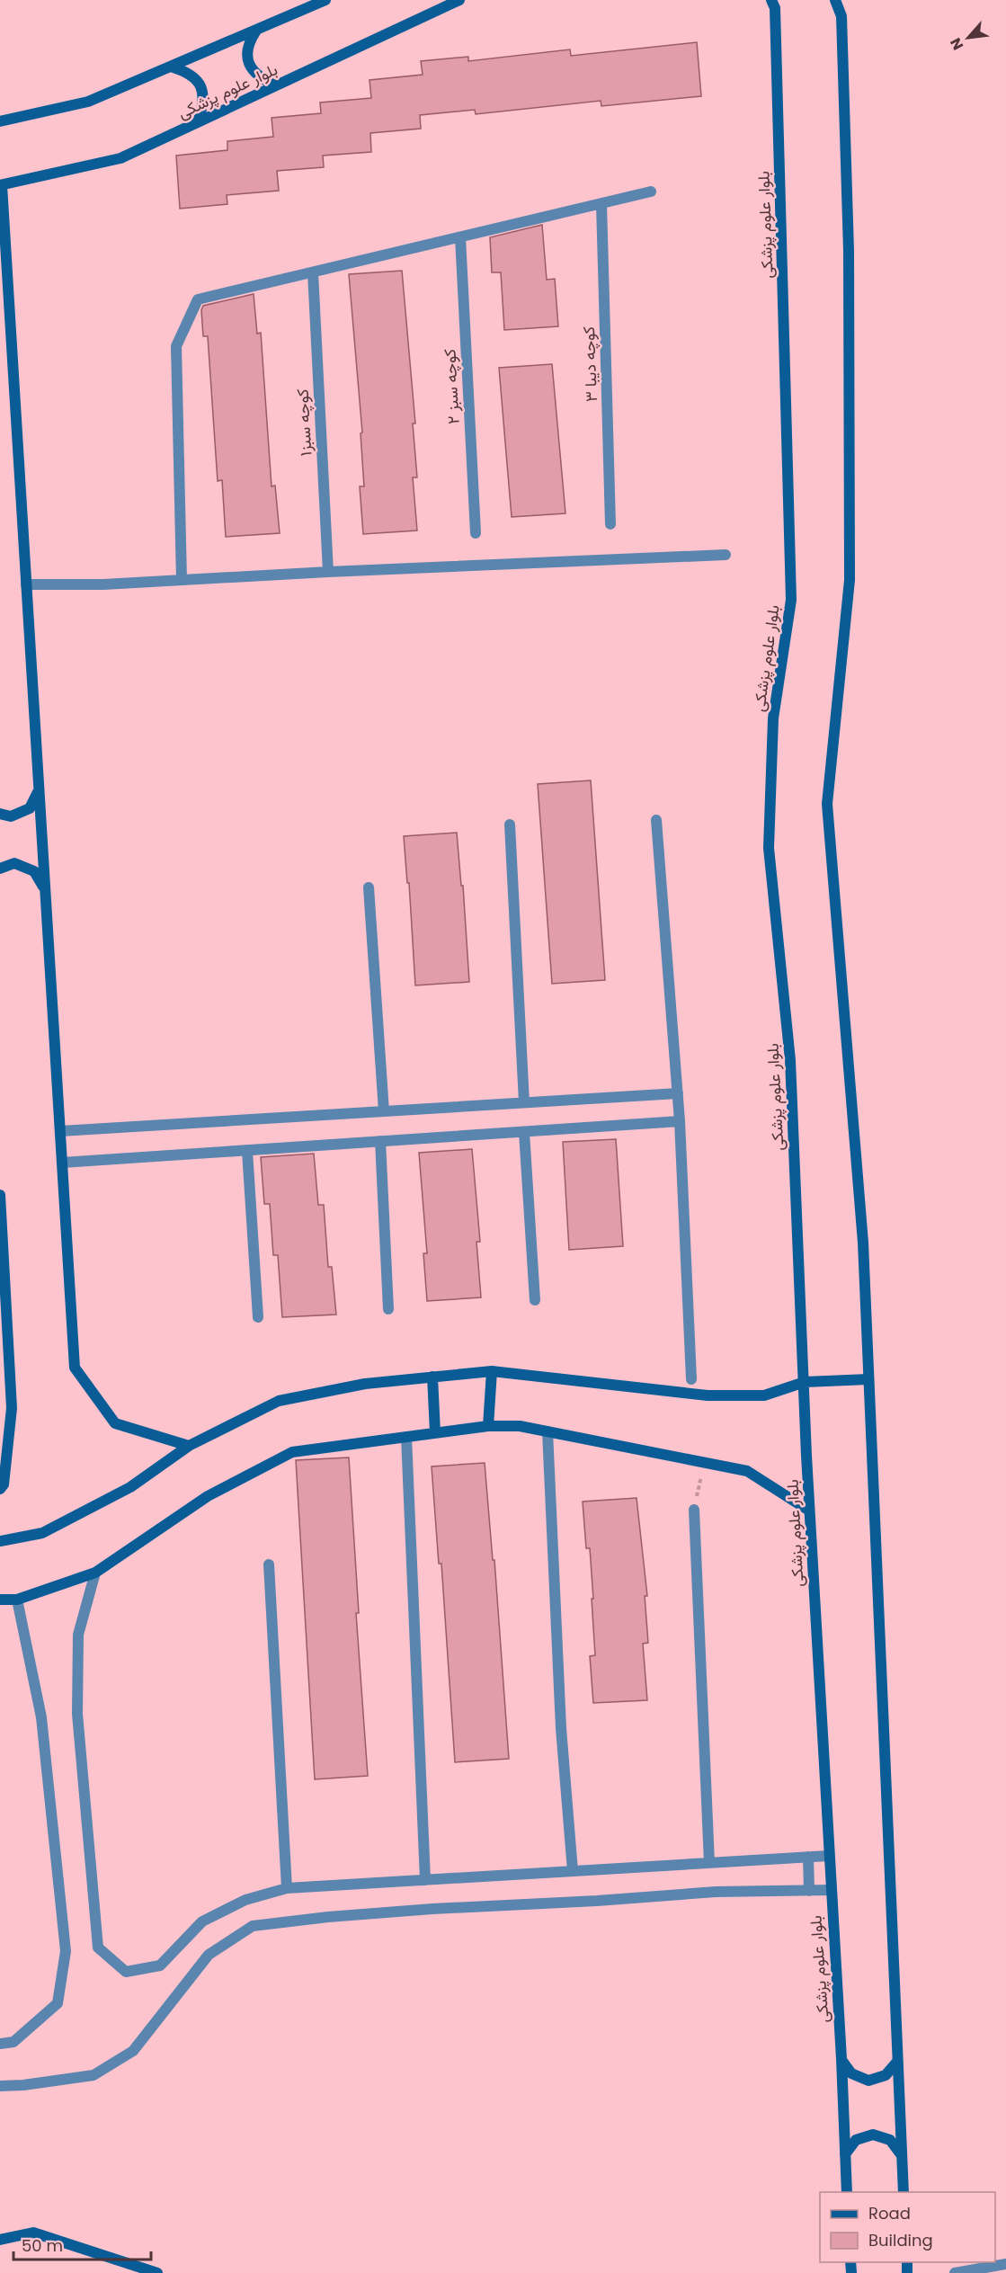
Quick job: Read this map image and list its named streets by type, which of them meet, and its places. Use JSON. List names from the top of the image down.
{
  "streets": {
    "street": [
      "بلوار علوم پزشکی",
      "کوچه دیبا ۳",
      "کوچه سبز ۲",
      "کوچه سبز۱"
    ]
  },
  "legend": ["Road", "Building"],
  "scale_bar": "50 m",
  "north": "bottom left"
}
